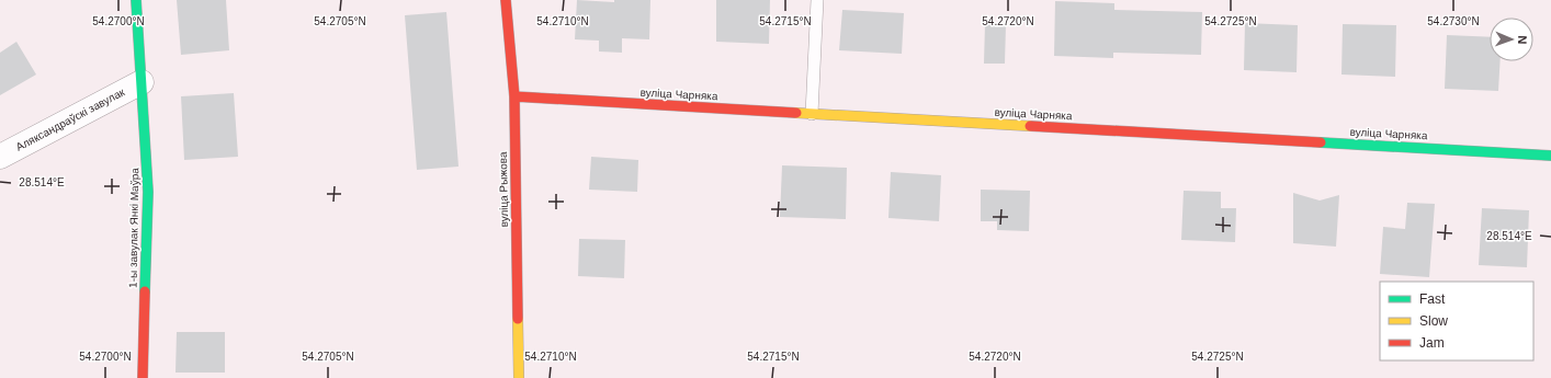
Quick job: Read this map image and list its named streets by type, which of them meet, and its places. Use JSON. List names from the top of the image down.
{
  "streets": {
    "street": [
      "вуліца Чарняка",
      "Аляксандраўскі завулак",
      "вуліца Рыжова",
      "1-ы завулак Янкі Маўра"
    ]
  },
  "crossings": [
    ["вуліца Чарняка", "вуліца Рыжова"],
    ["Аляксандраўскі завулак", "1-ы завулак Янкі Маўра"]
  ],
  "legend": ["Fast", "Slow", "Jam"],
  "north": "right",
  "coordinates": [
    "54.2700°N",
    "54.2705°N",
    "54.2710°N",
    "54.2715°N",
    "54.2720°N",
    "54.2725°N",
    "54.2730°N",
    "28.514°E"
  ]
}
